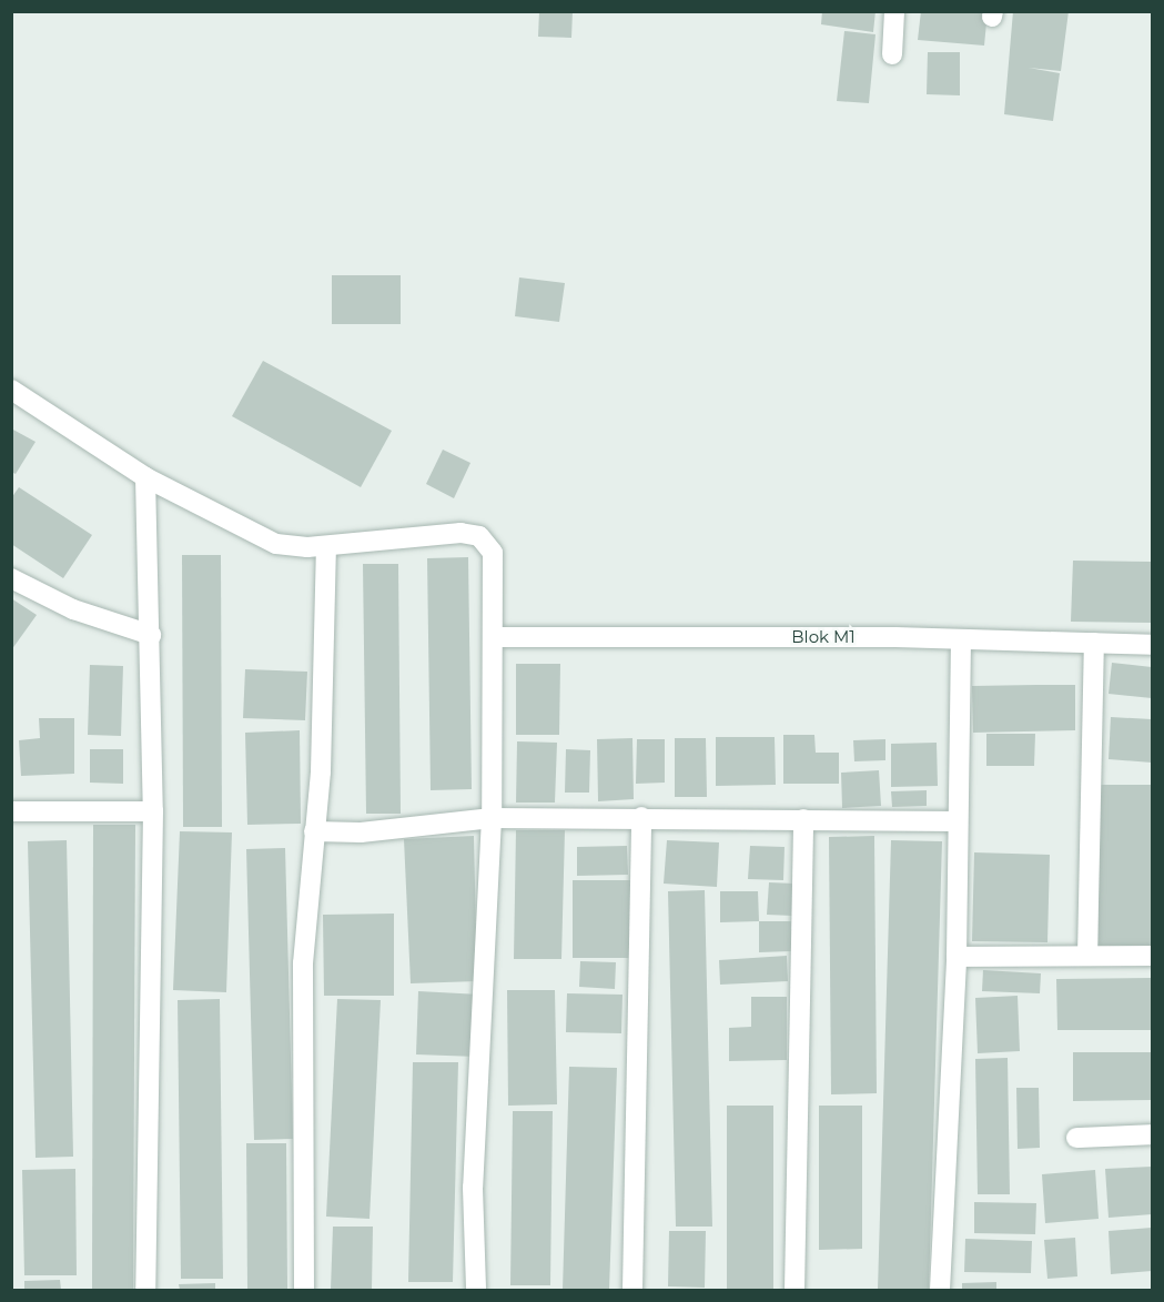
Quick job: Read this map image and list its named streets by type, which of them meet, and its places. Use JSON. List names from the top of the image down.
{
  "streets": {
    "street": ["Blok M1"]
  }
}
